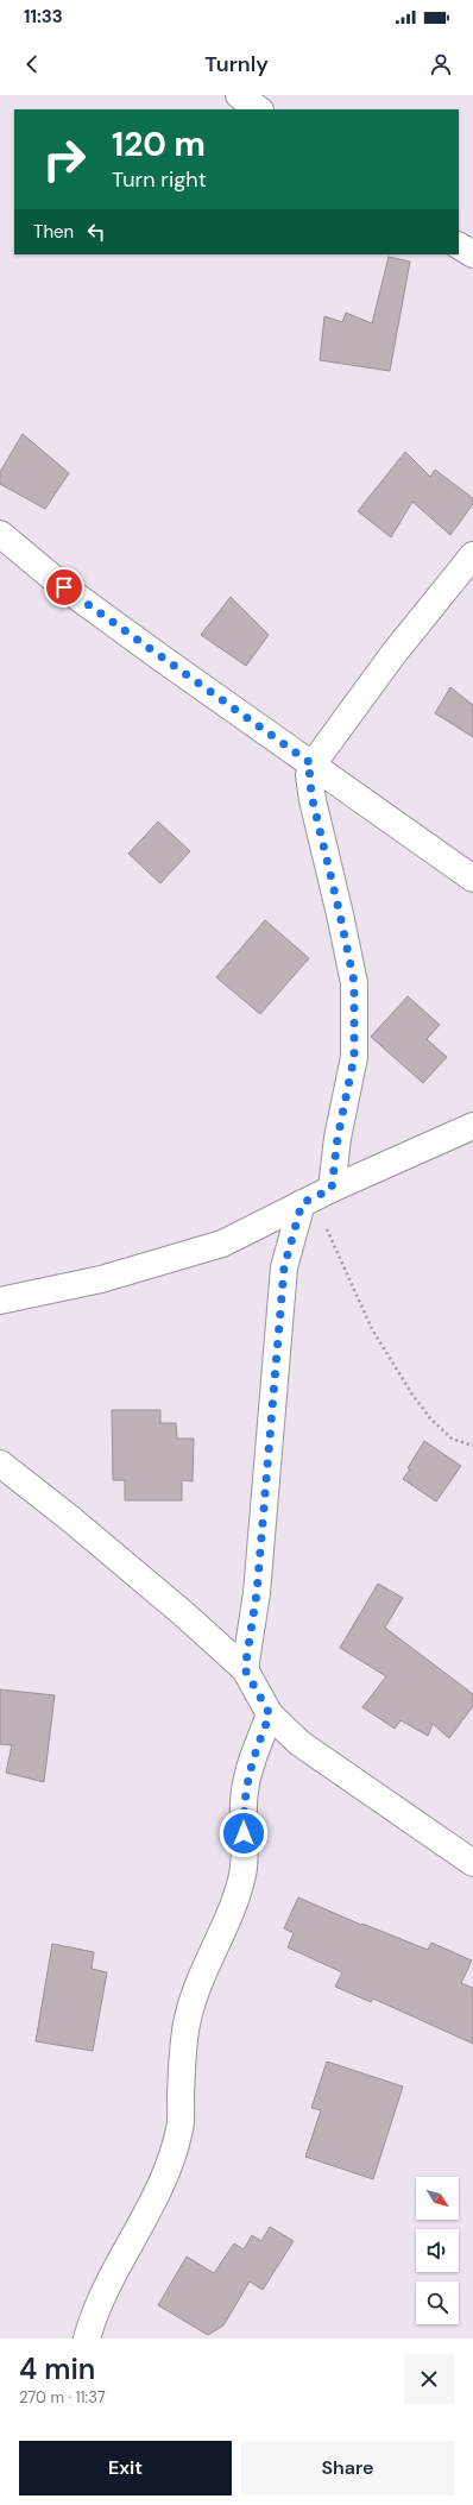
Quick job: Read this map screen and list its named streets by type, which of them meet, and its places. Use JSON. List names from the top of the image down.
{
  "north": "bottom right",
  "page": {
    "status": "11:33",
    "header": "Turnly",
    "turn": ["120 m", "Turn right"],
    "then": "Then",
    "heading": ["4 min", "270 m · 11:37"],
    "buttons": ["Exit", "Share"]
  }
}
